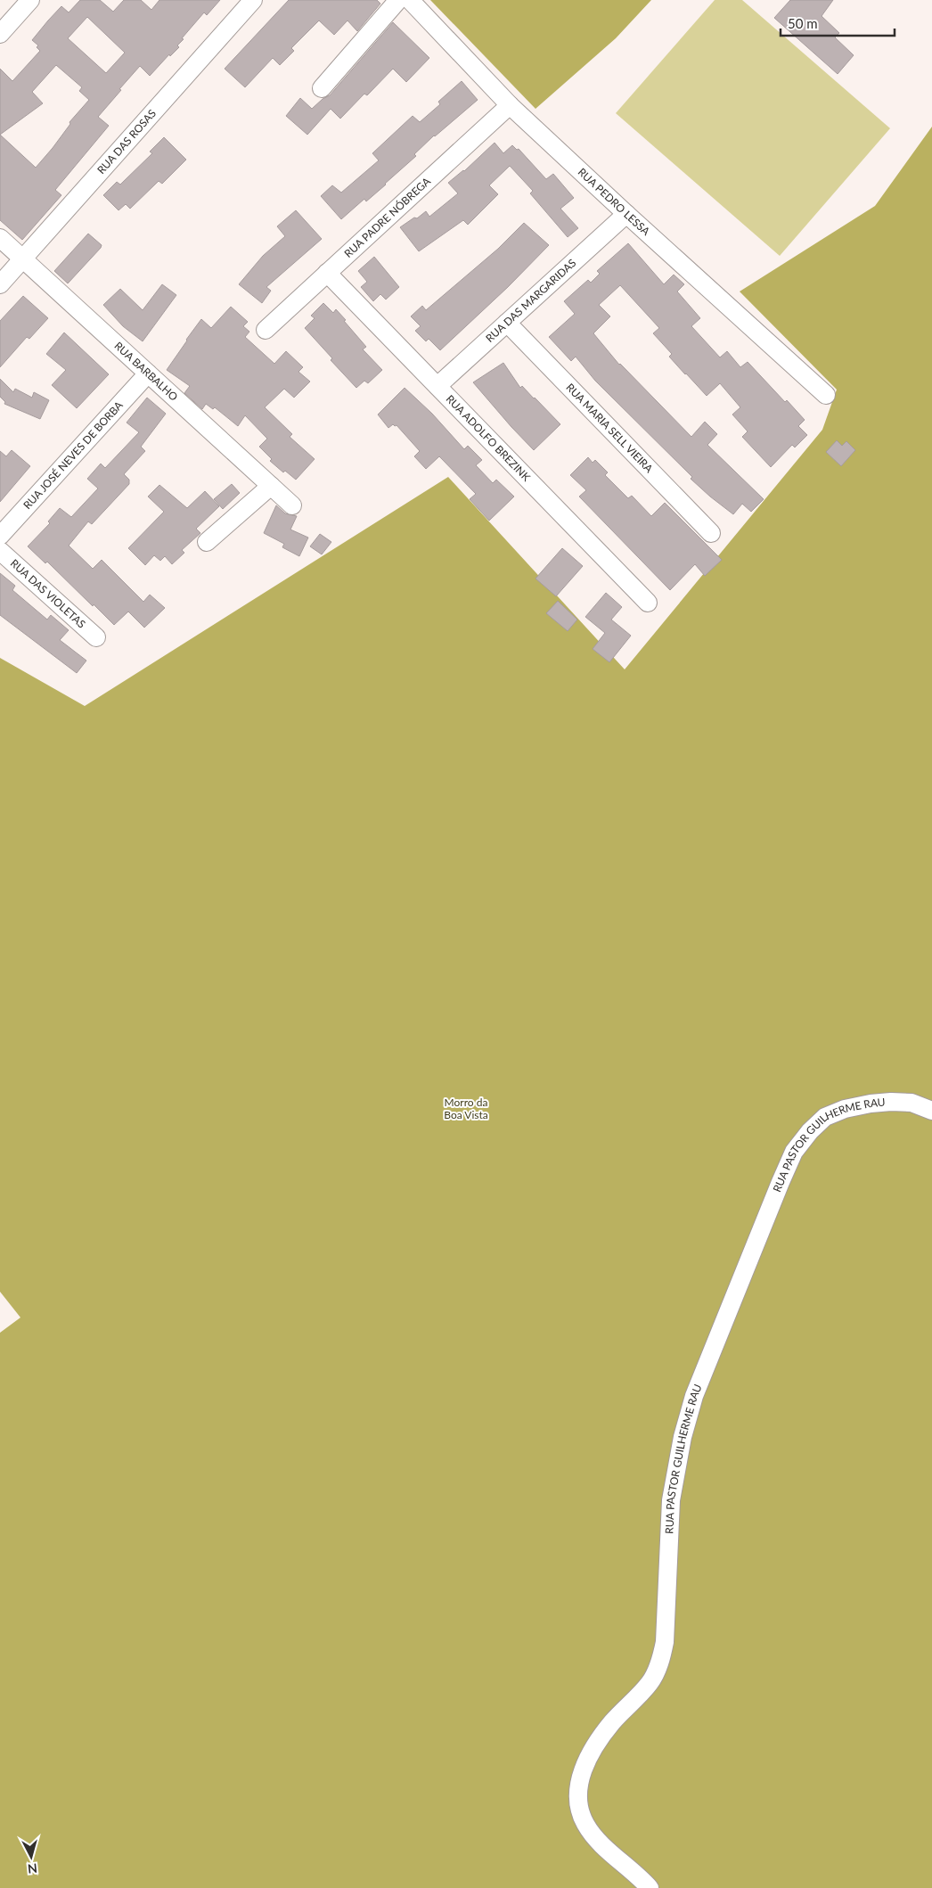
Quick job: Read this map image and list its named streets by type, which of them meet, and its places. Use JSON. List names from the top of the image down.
{
  "streets": {
    "street": [
      "RUA DAS ROSAS",
      "RUA PEDRO LESSA",
      "RUA PADRE NÓBREGA",
      "RUA DAS MARGARIDAS",
      "RUA BARBALHO",
      "RUA MARIA SELL VIEIRA",
      "RUA ADOLFO BREZINK",
      "RUA JOSÉ NEVES DE BORBA",
      "RUA DAS VIOLETAS",
      "RUA PASTOR GUILHERME RAU"
    ]
  },
  "crossings": [
    ["RUA DAS ROSAS", "RUA BARBALHO"],
    ["RUA PEDRO LESSA", "RUA PADRE NÓBREGA"],
    ["RUA PEDRO LESSA", "RUA DAS MARGARIDAS"],
    ["RUA PADRE NÓBREGA", "RUA ADOLFO BREZINK"],
    ["RUA DAS MARGARIDAS", "RUA MARIA SELL VIEIRA"],
    ["RUA DAS MARGARIDAS", "RUA ADOLFO BREZINK"],
    ["RUA BARBALHO", "RUA JOSÉ NEVES DE BORBA"]
  ],
  "parks": ["Morro da Boa Vista"],
  "scale_bar": "50 m",
  "north": "bottom"
}
